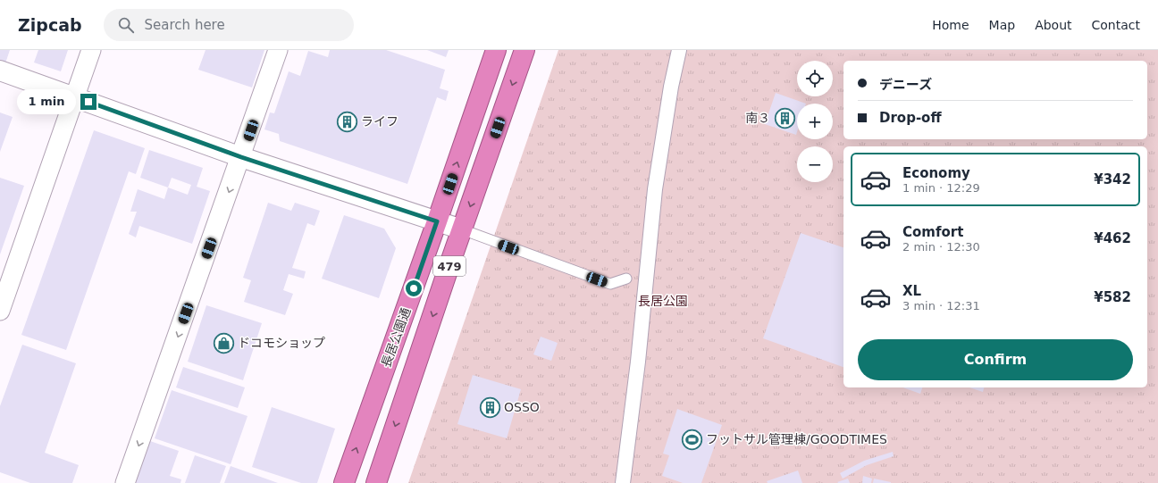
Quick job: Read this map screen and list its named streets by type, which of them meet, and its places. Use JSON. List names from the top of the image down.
{
  "streets": {
    "highway": ["479", "長居公園通"]
  },
  "parks": ["長居公園"],
  "places": {
    "building": ["南３", "ライフ", "OSSO"],
    "shop": ["ドコモショップ"],
    "sports": ["フットサル管理棟/GOODTIMES"]
  },
  "page": {
    "header": "Zipcab",
    "search": "Search here",
    "nav": [
      "Home",
      "Map",
      "About",
      "Contact"
    ],
    "map_buttons": ["+", "−"],
    "banner": ["デニーズ", "Drop-off"],
    "bubble": "1 min",
    "list": [
      {
        "name": "Economy",
        "note": "1 min · 12:29",
        "value": "¥342"
      },
      {
        "name": "Comfort",
        "note": "2 min · 12:30",
        "value": "¥462"
      },
      {
        "name": "XL",
        "note": "3 min · 12:31",
        "value": "¥582"
      }
    ],
    "buttons": "Confirm"
  }
}
